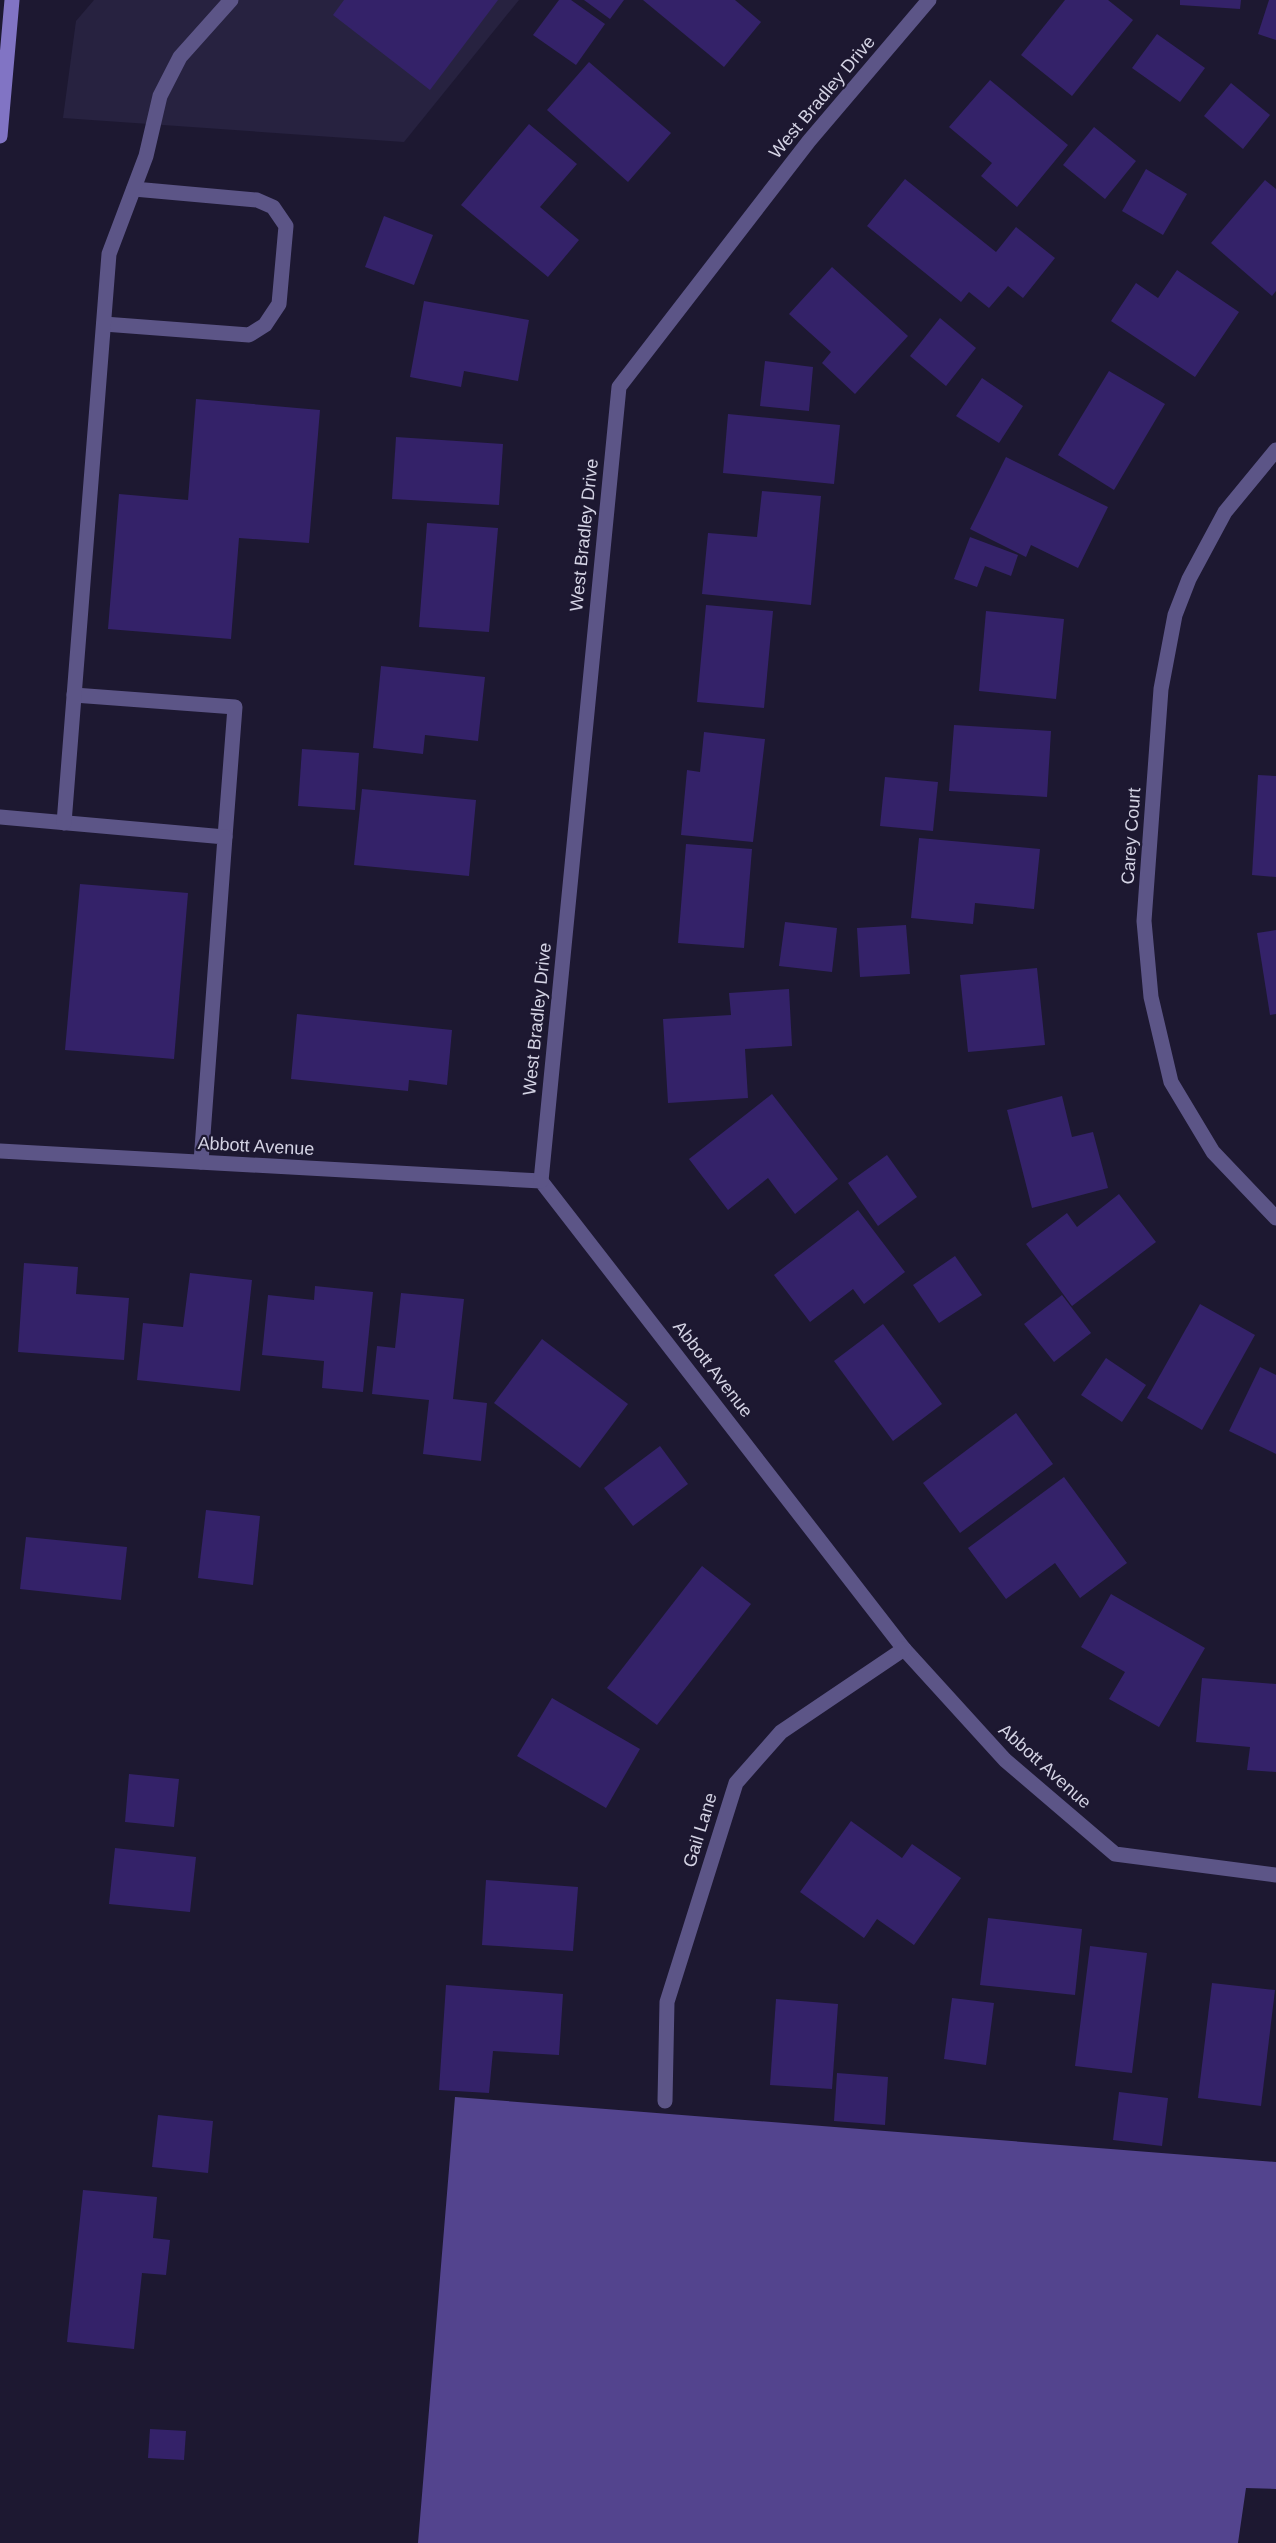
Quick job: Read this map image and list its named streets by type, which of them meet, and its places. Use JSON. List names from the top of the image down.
{
  "streets": {
    "street": [
      "West Bradley Drive",
      "Carey Court",
      "Abbott Avenue",
      "Gail Lane"
    ]
  },
  "crossings": [
    ["West Bradley Drive", "Abbott Avenue"],
    ["Abbott Avenue", "Gail Lane"]
  ]
}
